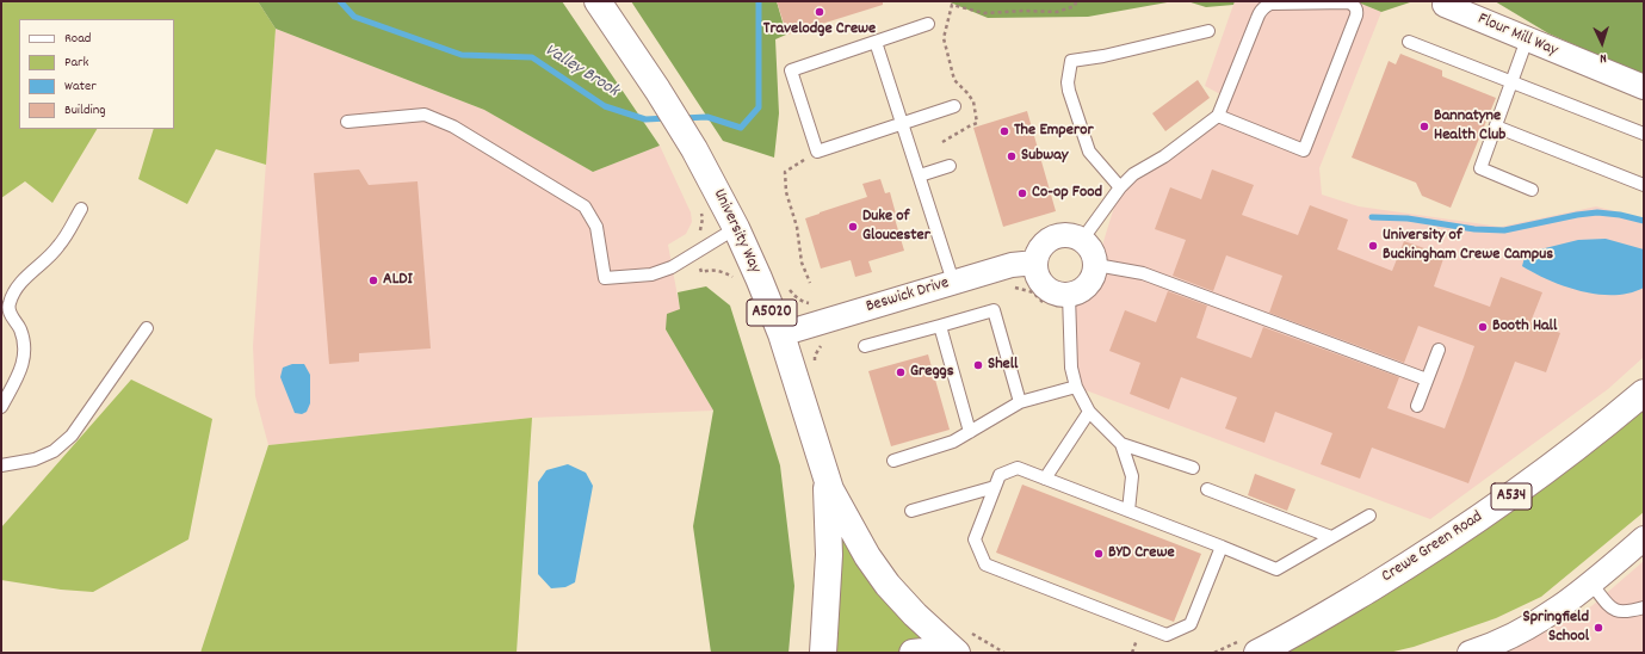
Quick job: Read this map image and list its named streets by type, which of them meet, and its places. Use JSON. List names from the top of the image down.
{
  "streets": {
    "main road": [
      "University Way",
      "A5020",
      "A534",
      "Crewe Green Road"
    ],
    "street": ["Flour Mill Way", "Beswick Drive"]
  },
  "crossings": [
    ["University Way", "Beswick Drive"]
  ],
  "water": ["Valley Brook"],
  "places": [
    "Travelodge Crewe",
    "Bannatyne Health Club",
    "The Emperor",
    "Subway",
    "Co-op Food",
    "Duke of Gloucester",
    "University of Buckingham Crewe Campus",
    "ALDI",
    "Booth Hall",
    "Shell",
    "Greggs",
    "BYD Crewe",
    "Springfield School"
  ],
  "legend": [
    "Road",
    "Park",
    "Water",
    "Building"
  ],
  "north": "bottom"
}
